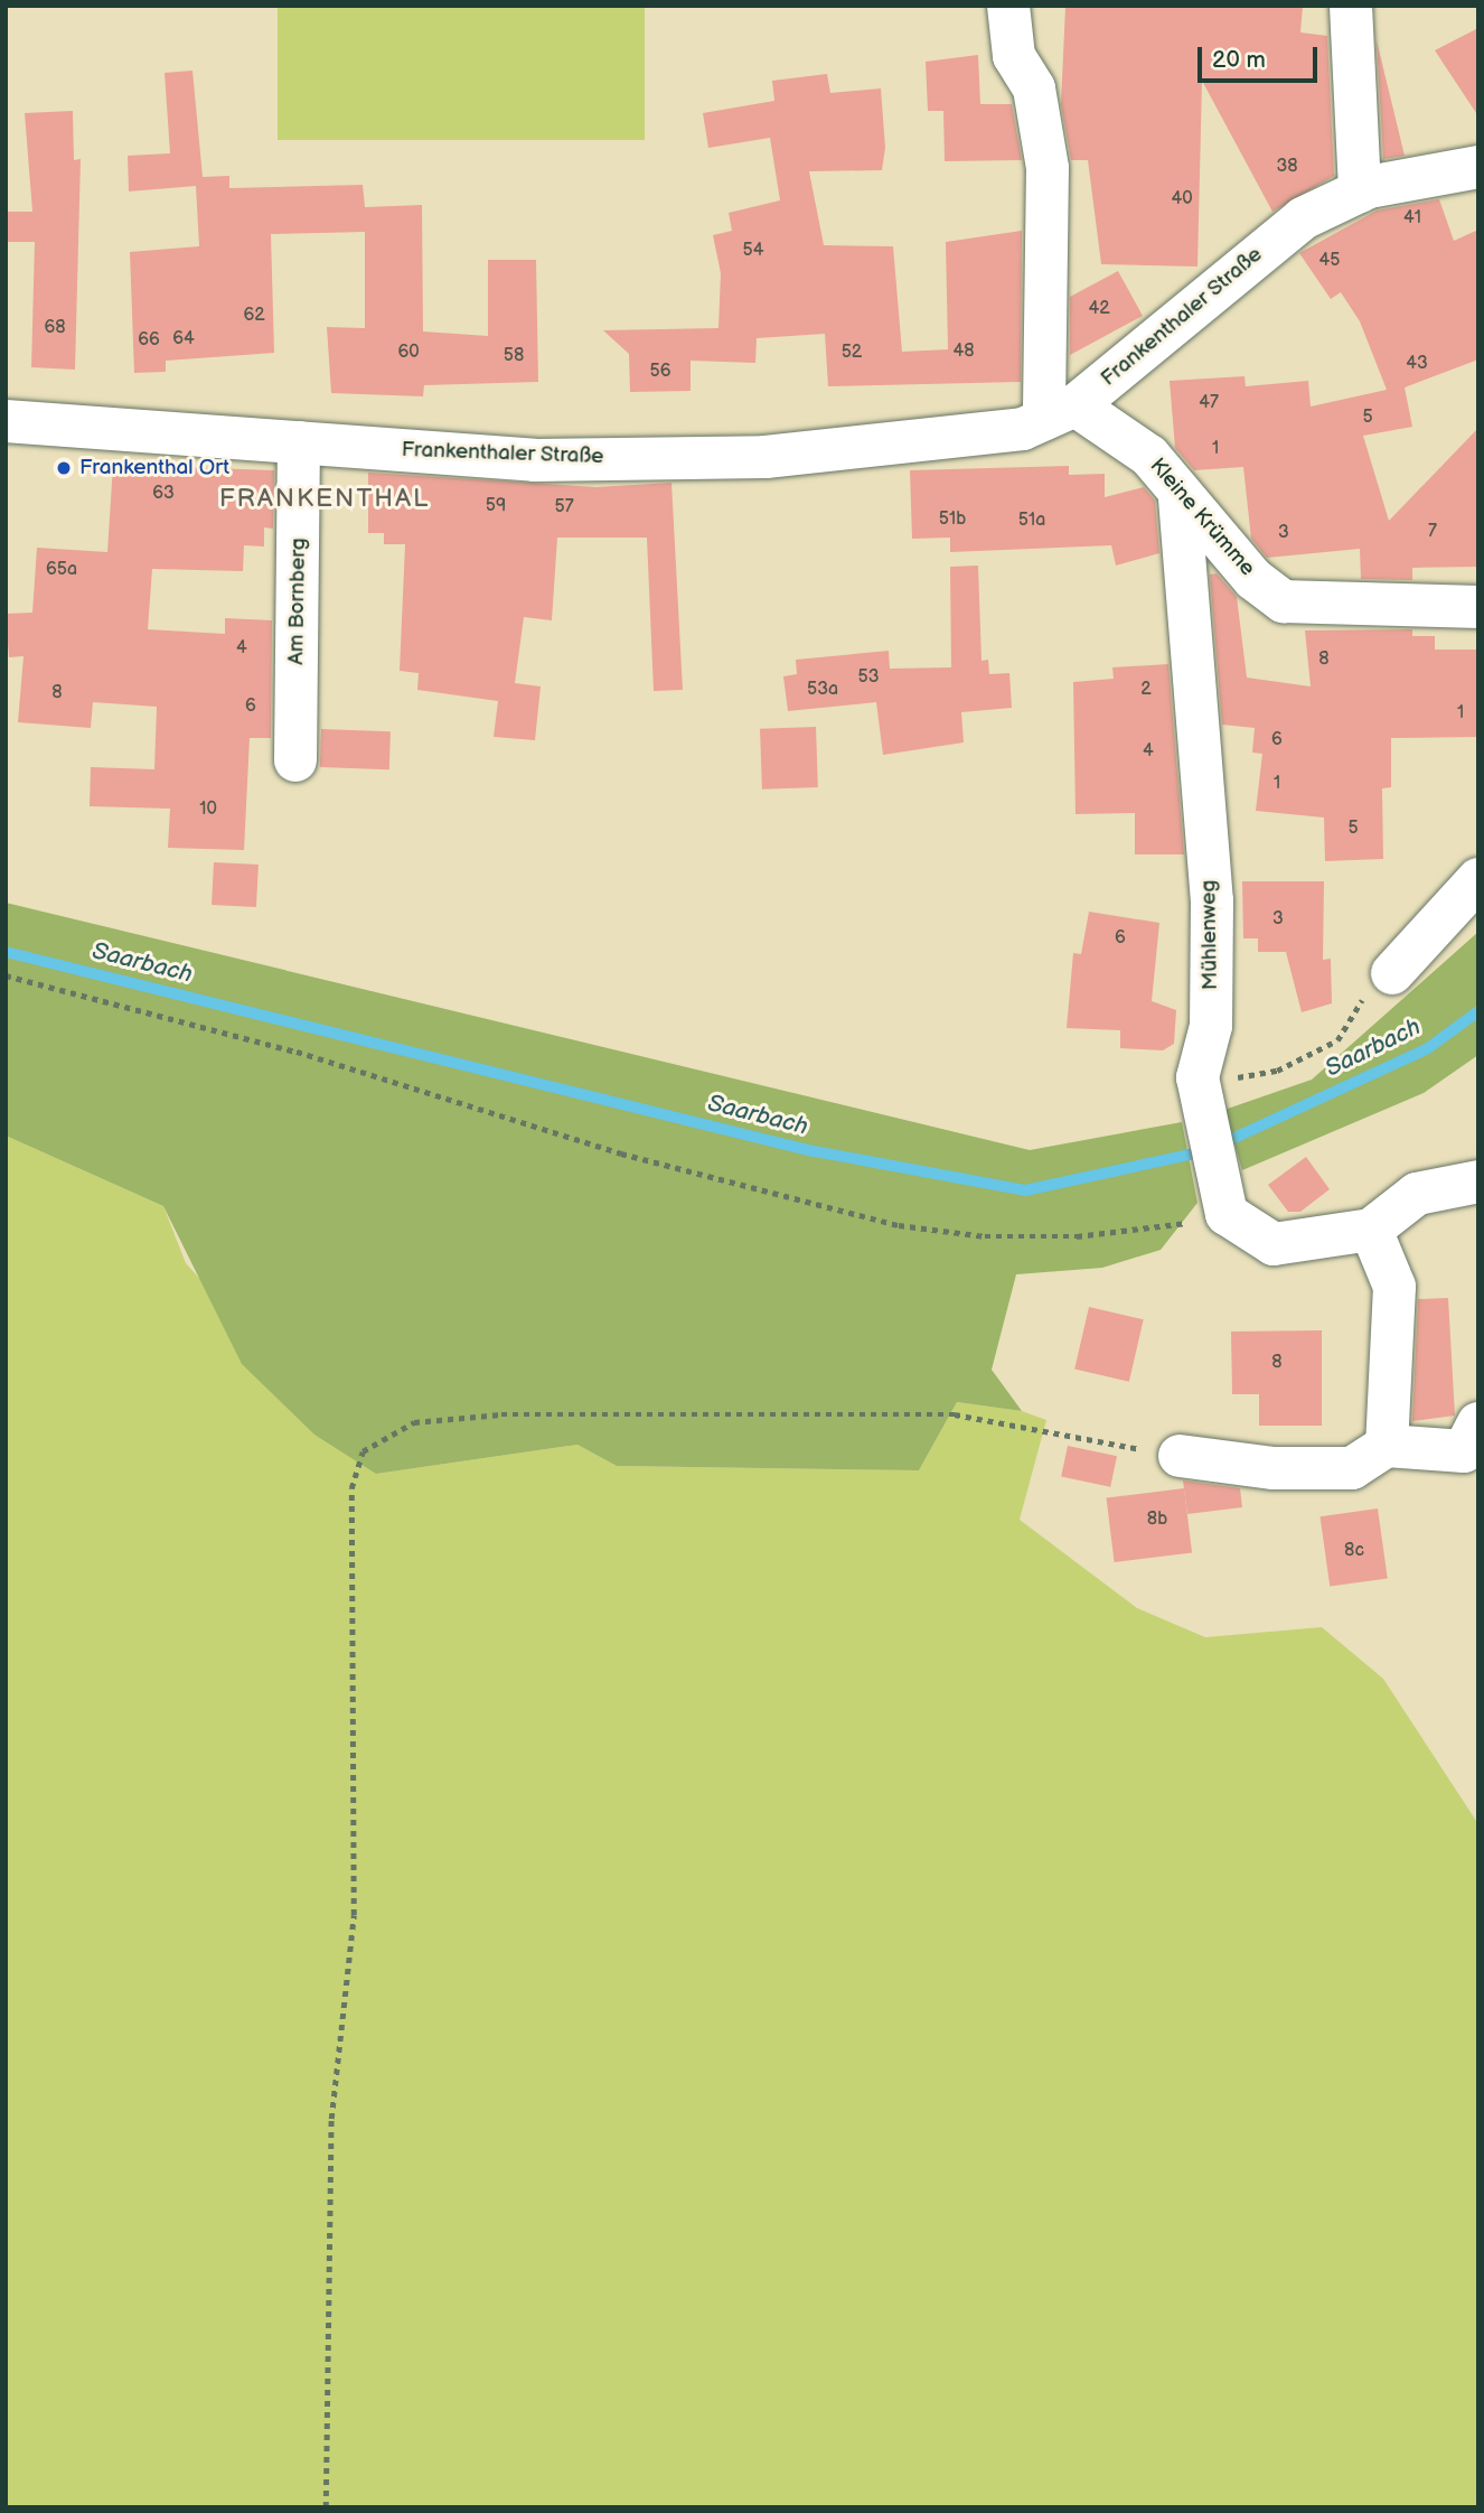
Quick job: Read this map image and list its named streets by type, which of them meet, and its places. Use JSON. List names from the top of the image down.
{
  "streets": {
    "street": [
      "Frankenthaler Straße",
      "Kleine Krümme",
      "Am Bornberg",
      "Mühlenweg"
    ]
  },
  "crossings": [
    ["Frankenthaler Straße", "Kleine Krümme"],
    ["Frankenthaler Straße", "Am Bornberg"],
    ["Kleine Krümme", "Mühlenweg"]
  ],
  "districts": ["FRANKENTHAL"],
  "water": ["Saarbach"],
  "places": ["Frankenthal Ort"],
  "house_numbers": [
    "38",
    "40",
    "41",
    "54",
    "45",
    "42",
    "62",
    "68",
    "64",
    "66",
    "48",
    "60",
    "52",
    "58",
    "43",
    "56",
    "47",
    "5",
    "1",
    "63",
    "59",
    "57",
    "51b",
    "51a",
    "7",
    "3",
    "65a",
    "4",
    "8",
    "53",
    "53a",
    "2",
    "8",
    "6",
    "1",
    "6",
    "4",
    "1",
    "10",
    "5",
    "3",
    "6",
    "8",
    "8b",
    "8c"
  ],
  "scale_bar": "20 m"
}
